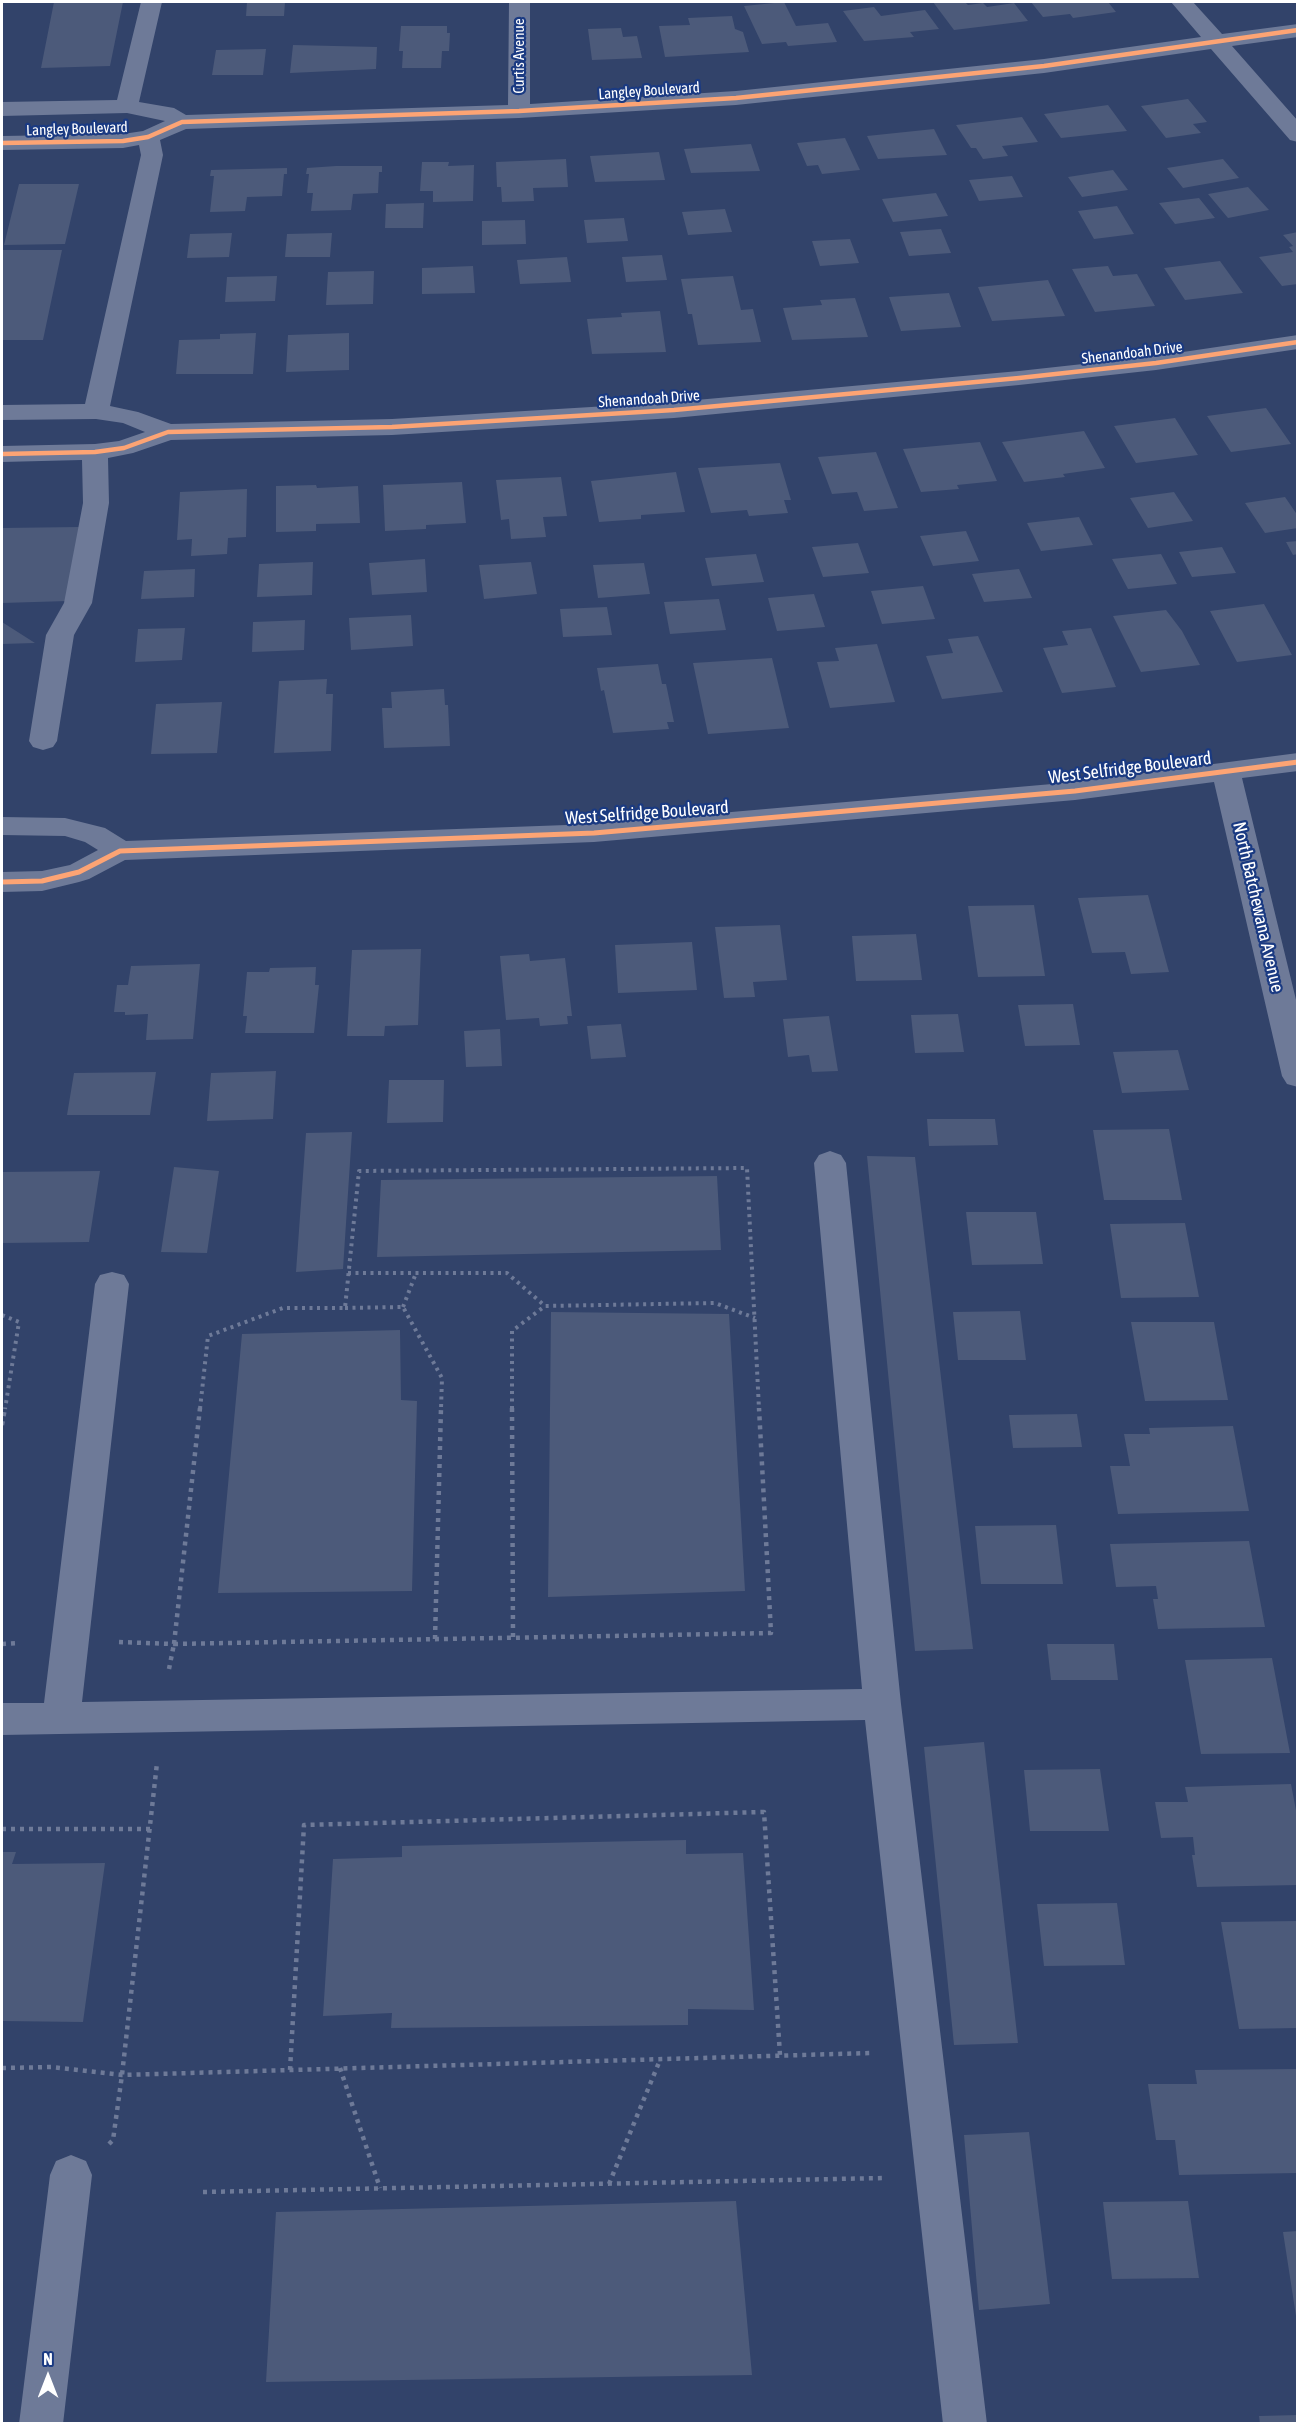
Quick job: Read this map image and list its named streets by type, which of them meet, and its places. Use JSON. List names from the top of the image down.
{
  "streets": {
    "street": [
      "Curtis Avenue",
      "Langley Boulevard",
      "Shenandoah Drive",
      "West Selfridge Boulevard",
      "North Batchewana Avenue"
    ]
  },
  "crossings": [
    ["Curtis Avenue", "Langley Boulevard"],
    ["West Selfridge Boulevard", "North Batchewana Avenue"]
  ],
  "north": "top"
}
